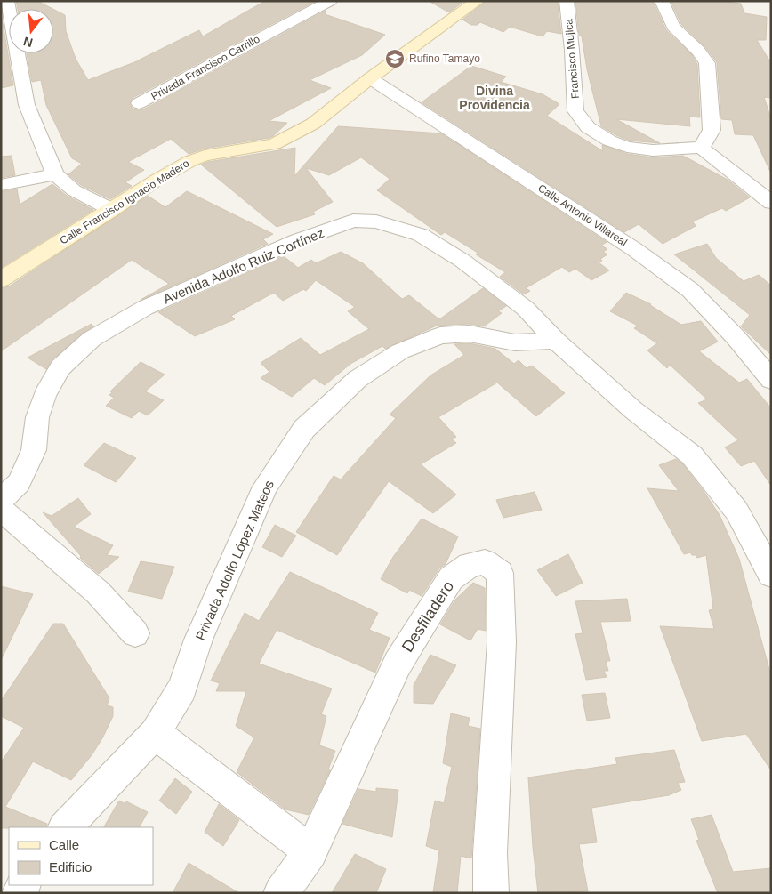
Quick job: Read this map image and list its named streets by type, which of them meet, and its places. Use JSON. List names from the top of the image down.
{
  "streets": {
    "main road": ["Calle Francisco Ignacio Madero"],
    "street": [
      "Francisco Mujica",
      "Privada Francisco Carrillo",
      "Calle Antonio Villareal",
      "Avenida Adolfo Ruiz Cortínez",
      "Privada Adolfo López Mateos",
      "Desfiladero"
    ]
  },
  "crossings": [
    ["Calle Francisco Ignacio Madero", "Calle Antonio Villareal"],
    ["Avenida Adolfo Ruiz Cortínez", "Privada Adolfo López Mateos"]
  ],
  "districts": ["Divina Providencia"],
  "places": {
    "school or university": ["Rufino Tamayo"]
  },
  "legend": ["Calle", "Edificio"],
  "north": "bottom"
}
